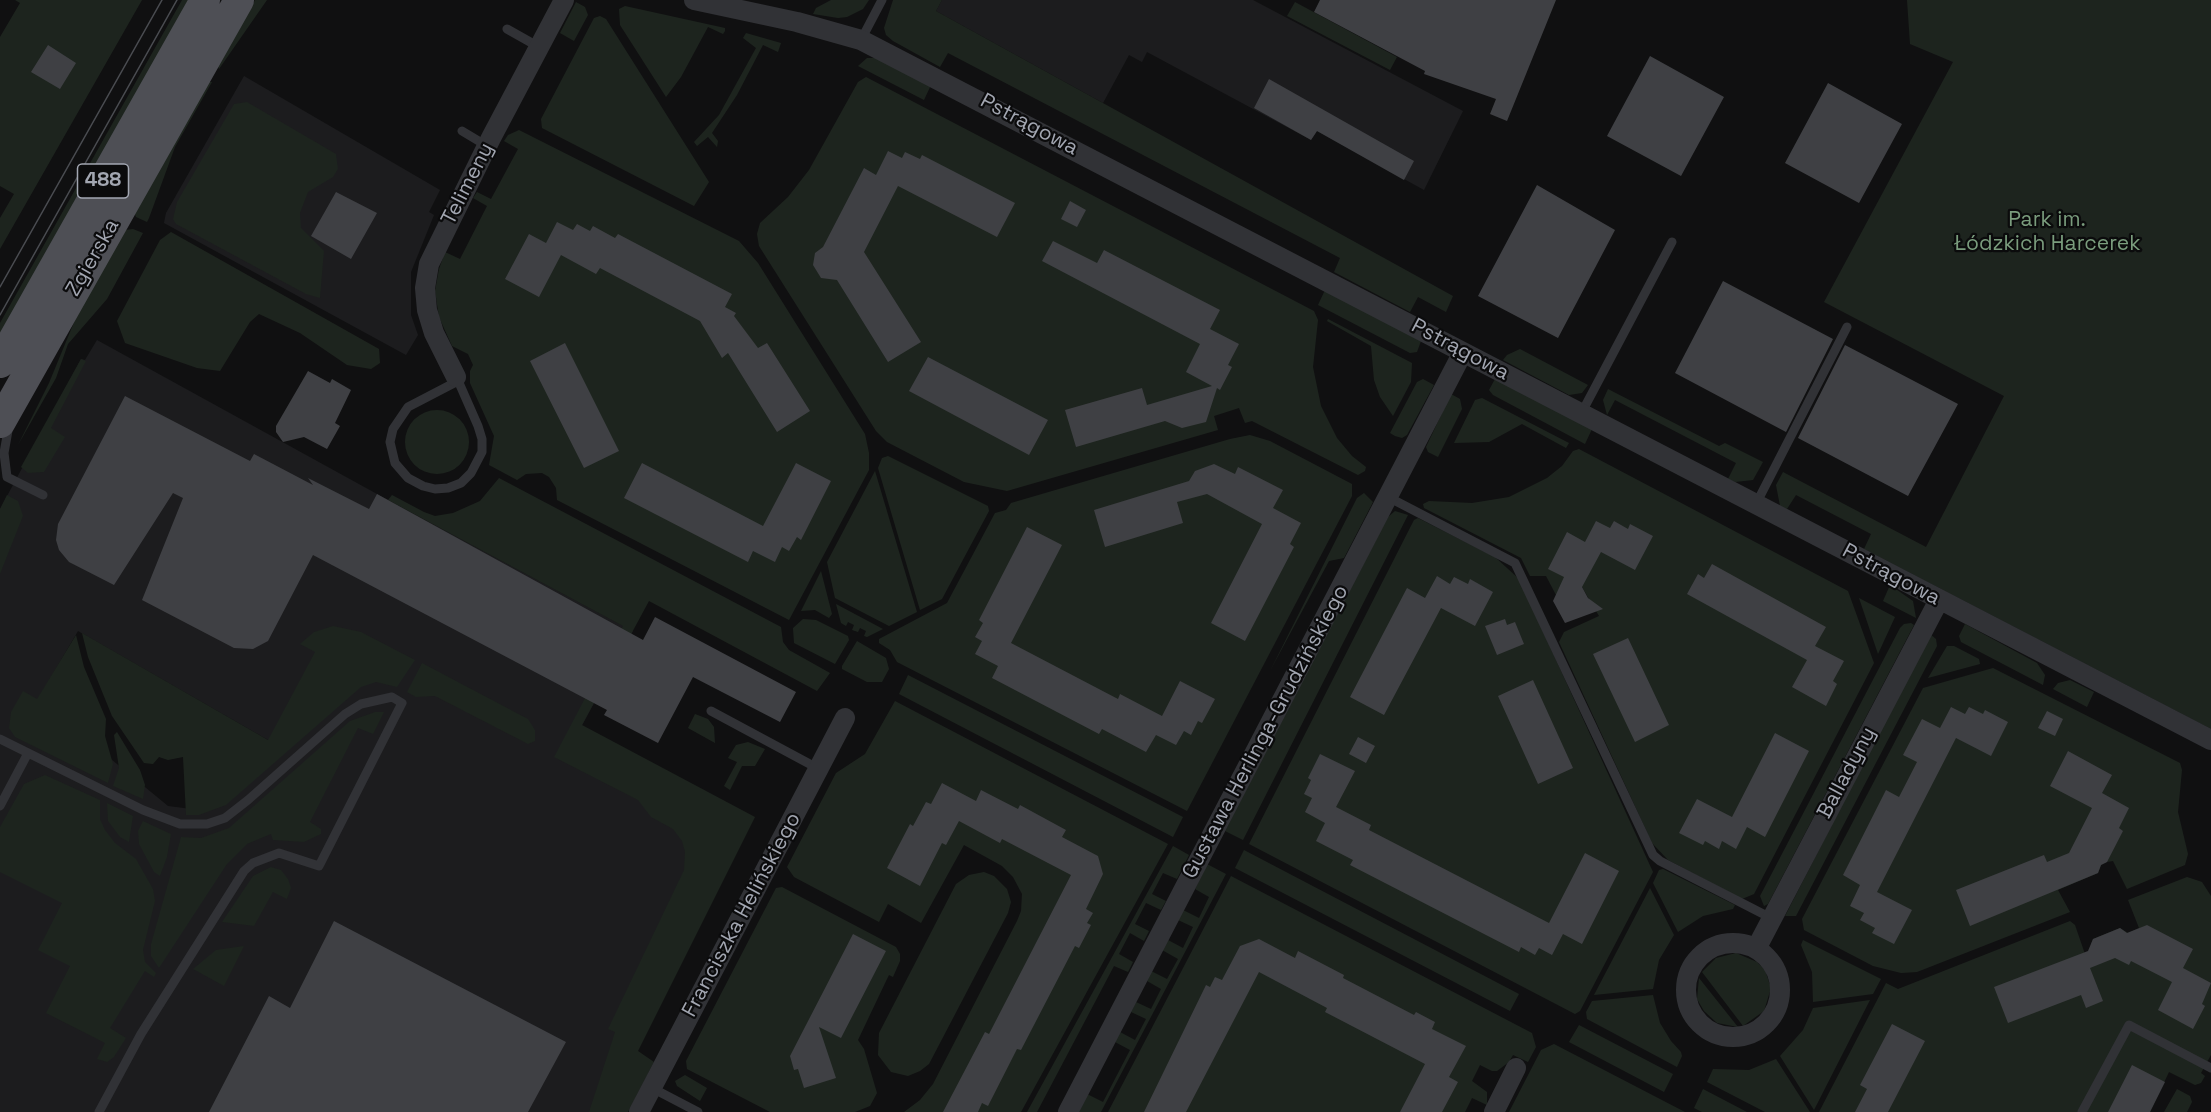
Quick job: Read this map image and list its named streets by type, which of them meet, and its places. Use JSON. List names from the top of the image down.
{
  "streets": {
    "main road": ["488", "Zgierska"],
    "street": [
      "Pstrągowa",
      "Telimeny",
      "Gustawa Herlinga-Grudzińskiego",
      "Balladyny",
      "Franciszka Helińskiego"
    ]
  },
  "crossings": [
    ["Pstrągowa", "Gustawa Herlinga-Grudzińskiego"],
    ["Pstrągowa", "Balladyny"]
  ],
  "parks": ["Park im. Łódzkich Harcerek"]
}
